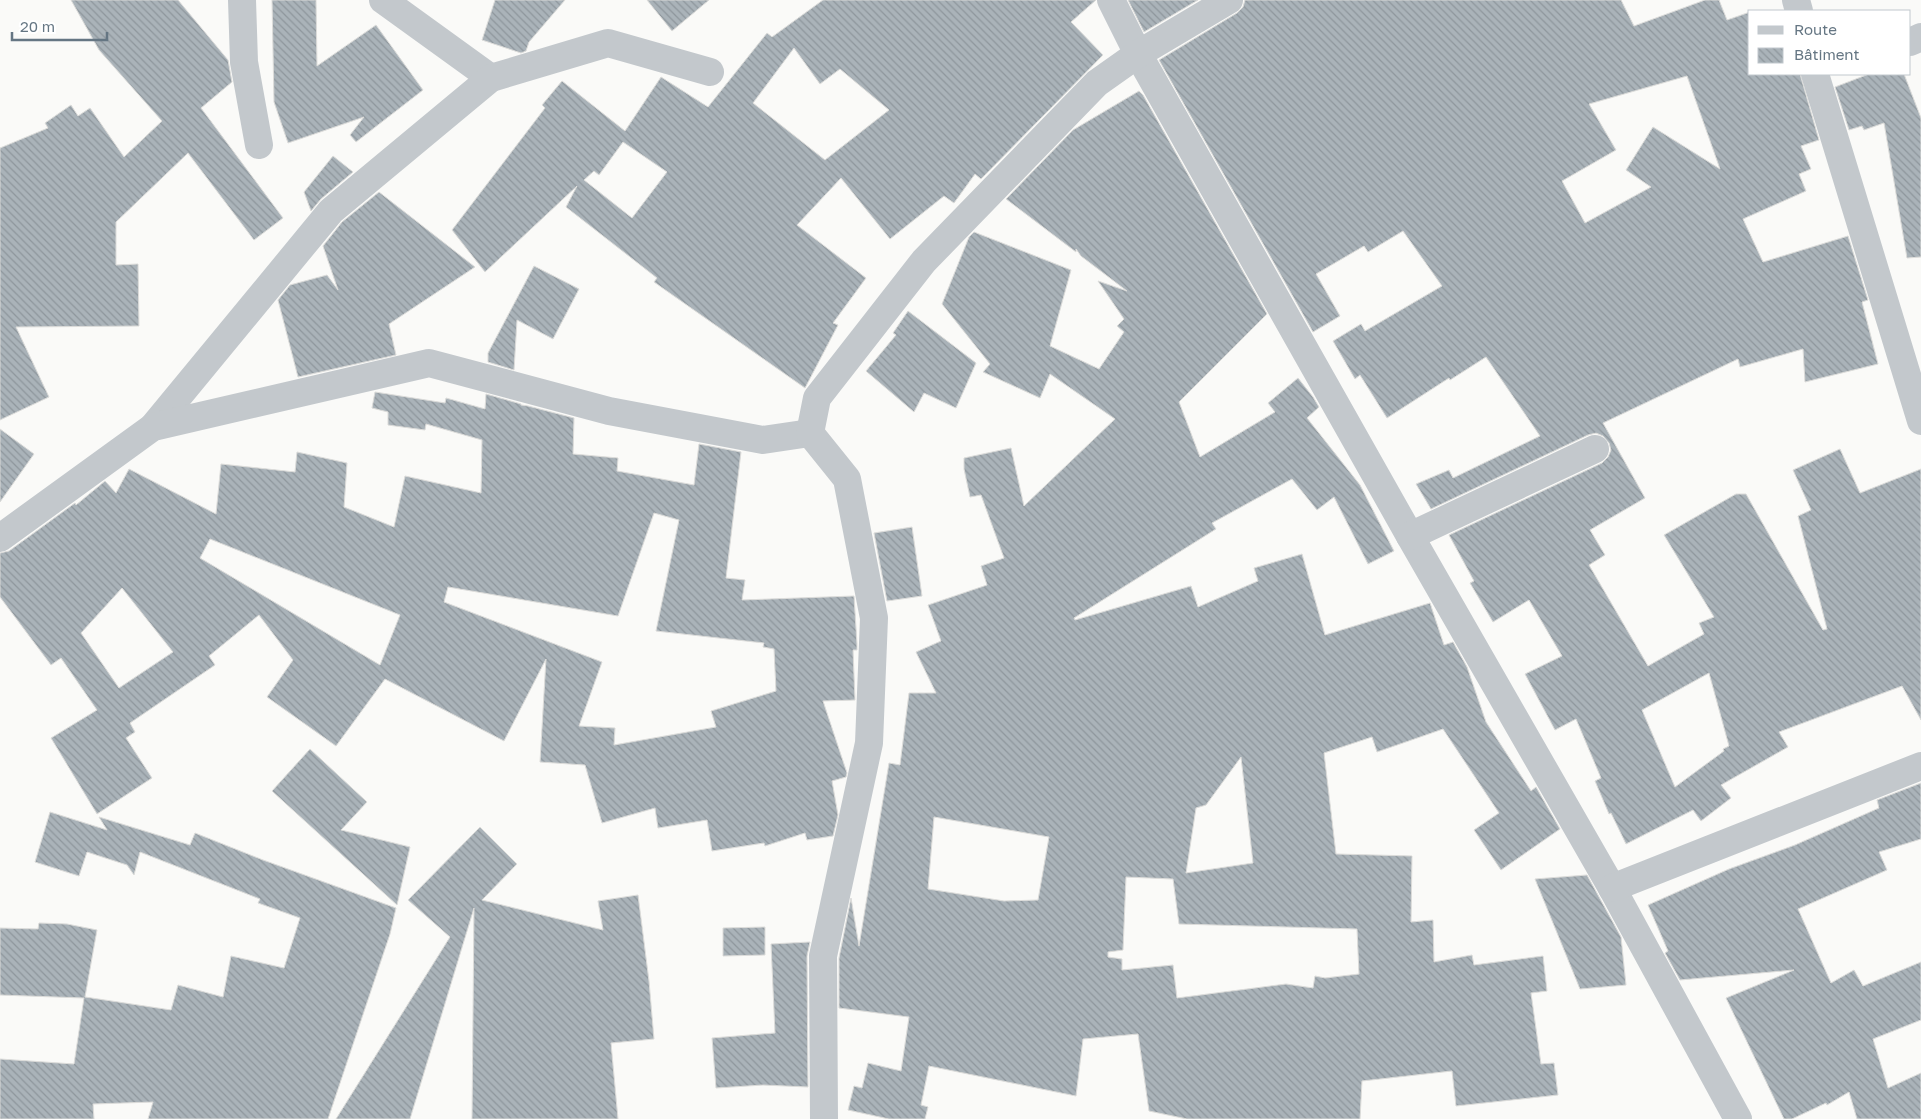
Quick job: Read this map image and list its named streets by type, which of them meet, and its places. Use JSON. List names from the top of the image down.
{
  "legend": ["Route", "Bâtiment"],
  "scale_bar": "20 m"
}
